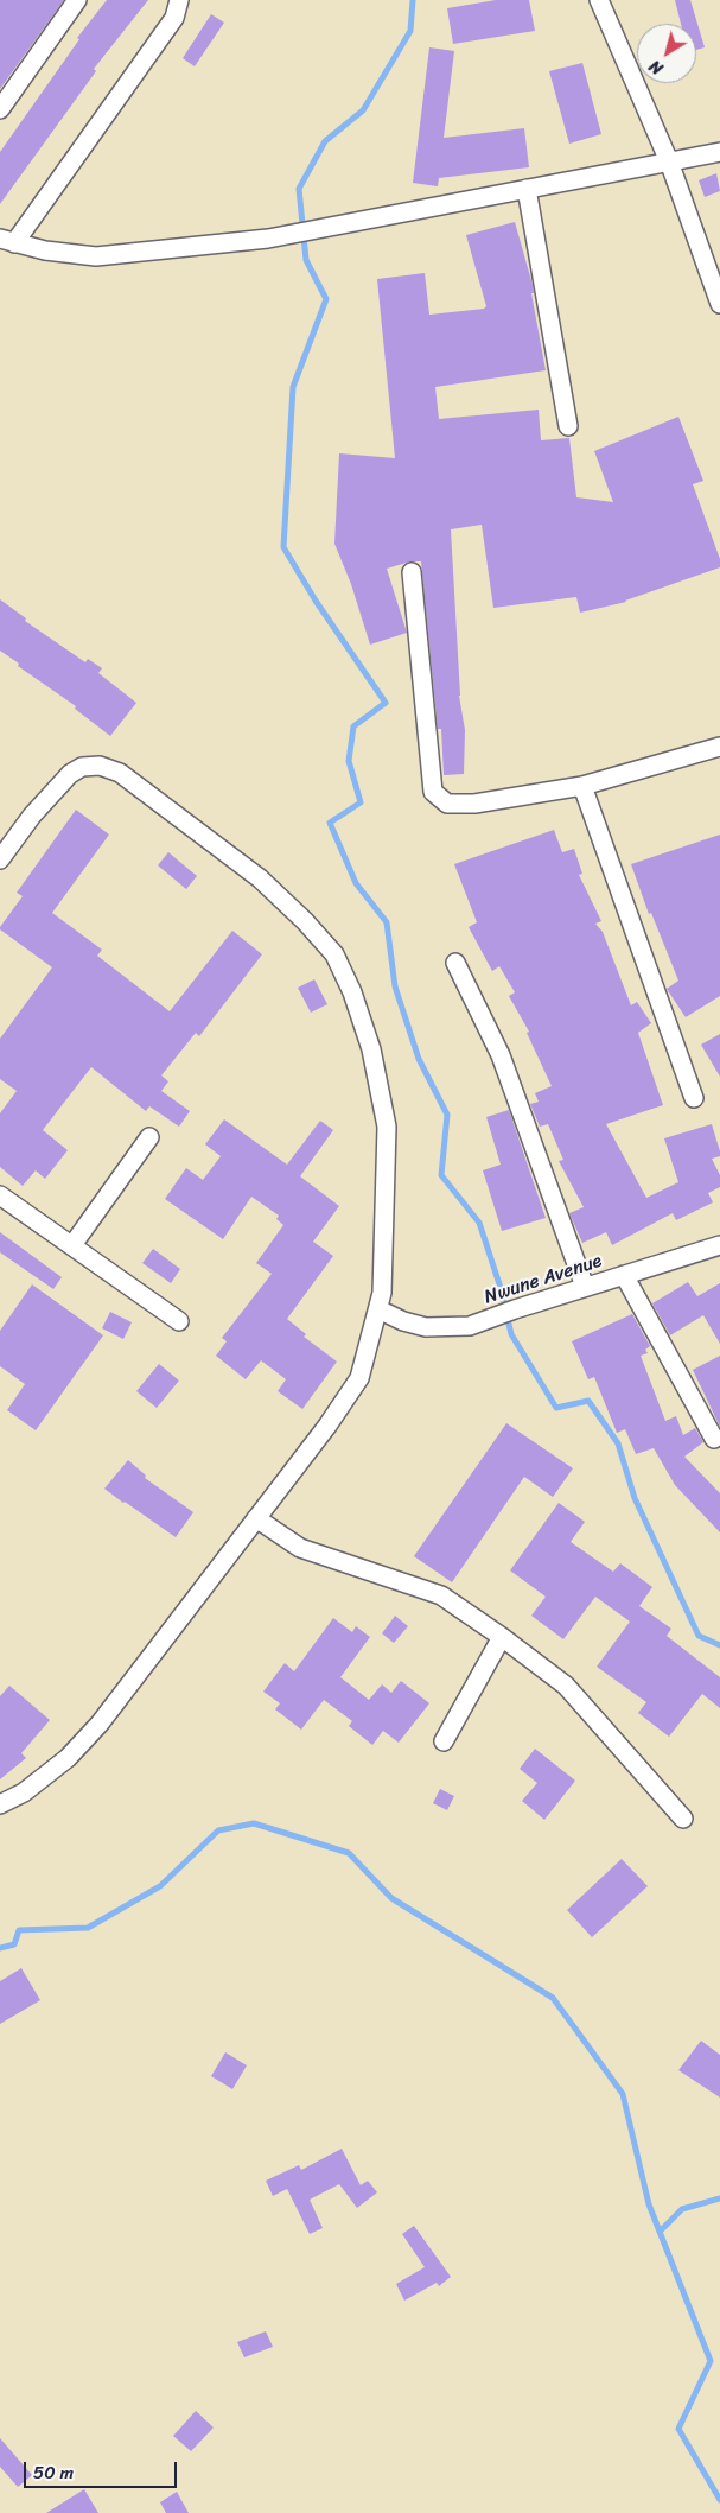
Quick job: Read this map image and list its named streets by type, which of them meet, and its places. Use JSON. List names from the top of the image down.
{
  "streets": {
    "street": ["Nwune Avenue"]
  },
  "scale_bar": "50 m",
  "north": "bottom left"
}
